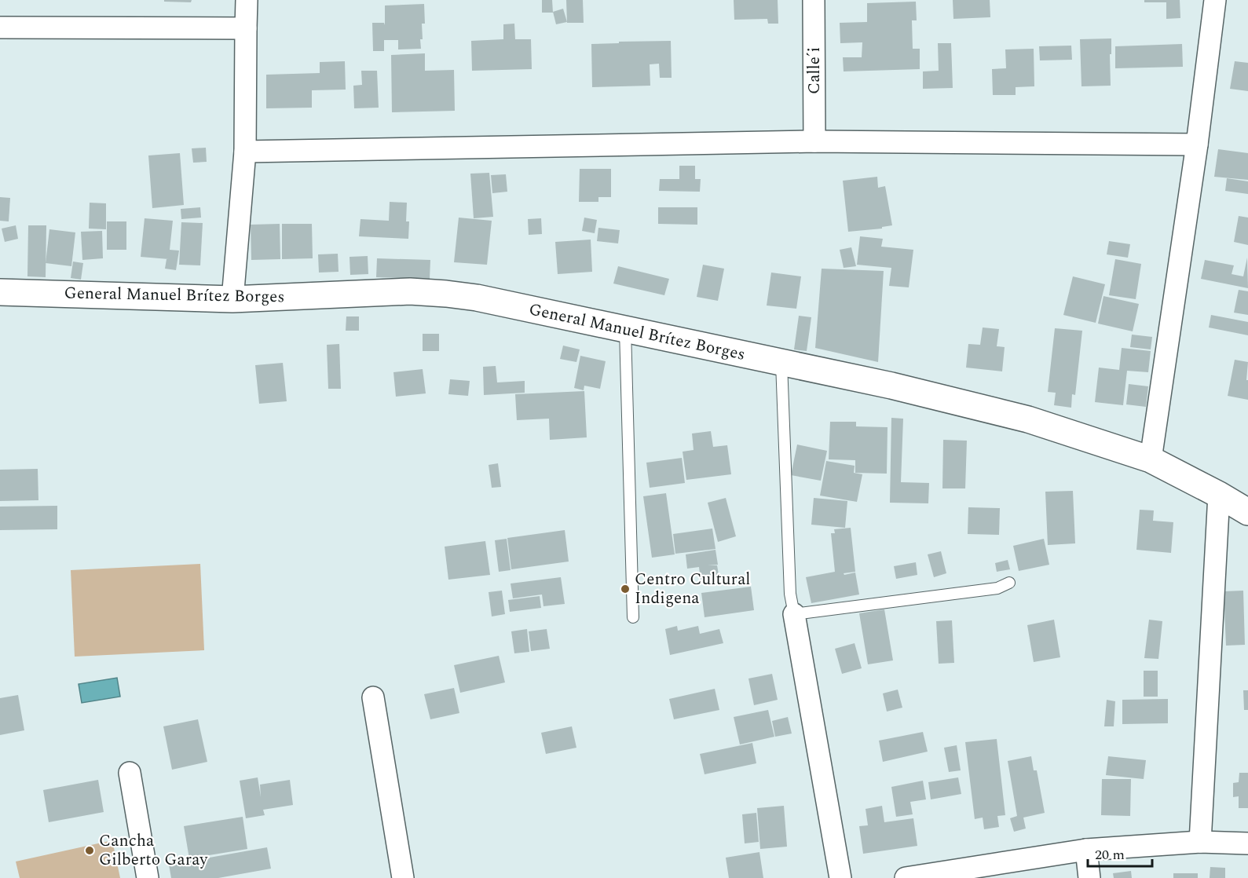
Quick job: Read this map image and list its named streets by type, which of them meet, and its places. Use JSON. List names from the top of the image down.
{
  "streets": {
    "street": ["Calle´i", "General Manuel Brítez Borges"]
  },
  "places": ["Centro Cultural Indigena", "Cancha Gilberto Garay"],
  "scale_bar": "20 m"
}
